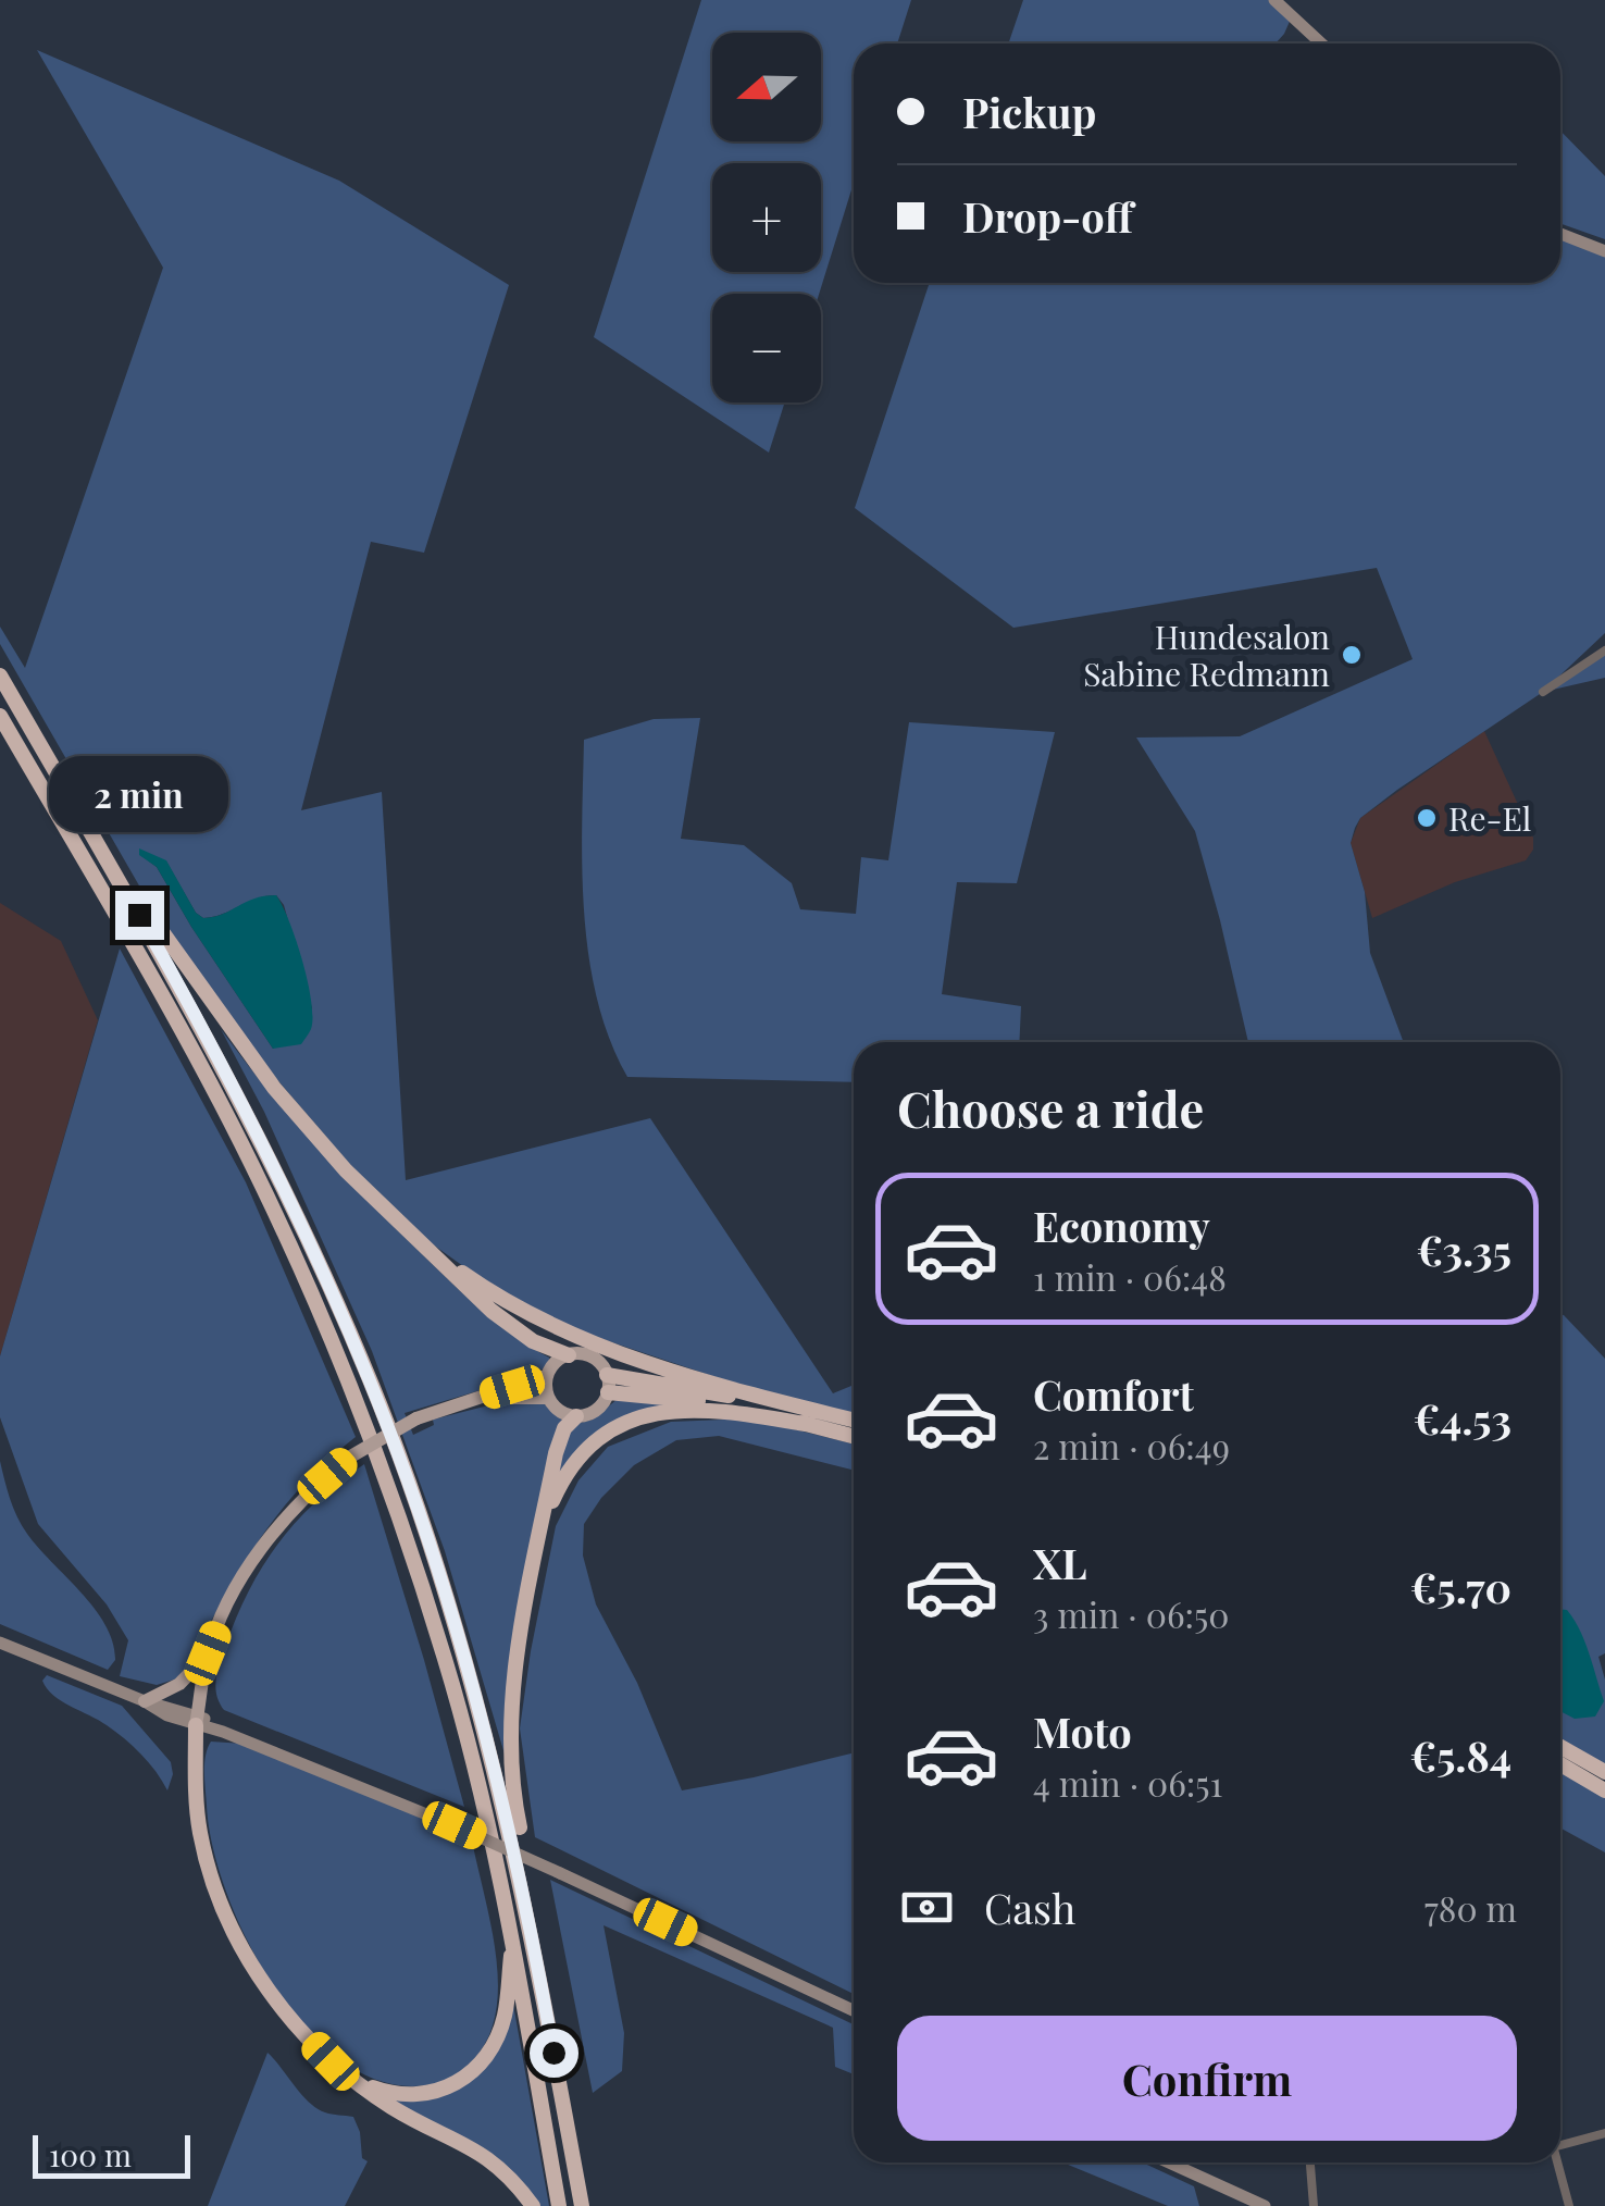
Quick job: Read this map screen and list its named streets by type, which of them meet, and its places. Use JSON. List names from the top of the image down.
{
  "places": ["Hundesalon Sabine Redmann", "Re-El"],
  "scale_bar": "100 m",
  "north": "left",
  "page": {
    "map_buttons": ["+", "−"],
    "banner": ["Pickup", "Drop-off"],
    "bubble": "2 min",
    "heading": "Choose a ride",
    "list": [
      {
        "name": "Economy",
        "note": "1 min · 06:48",
        "value": "€3.35"
      },
      {
        "name": "Comfort",
        "note": "2 min · 06:49",
        "value": "€4.53"
      },
      {
        "name": "XL",
        "note": "3 min · 06:50",
        "value": "€5.70"
      },
      {
        "name": "Moto",
        "note": "4 min · 06:51",
        "value": "€5.84"
      }
    ],
    "pay": ["Cash", "780 m"],
    "buttons": "Confirm",
    "scale": "100 m"
  }
}
